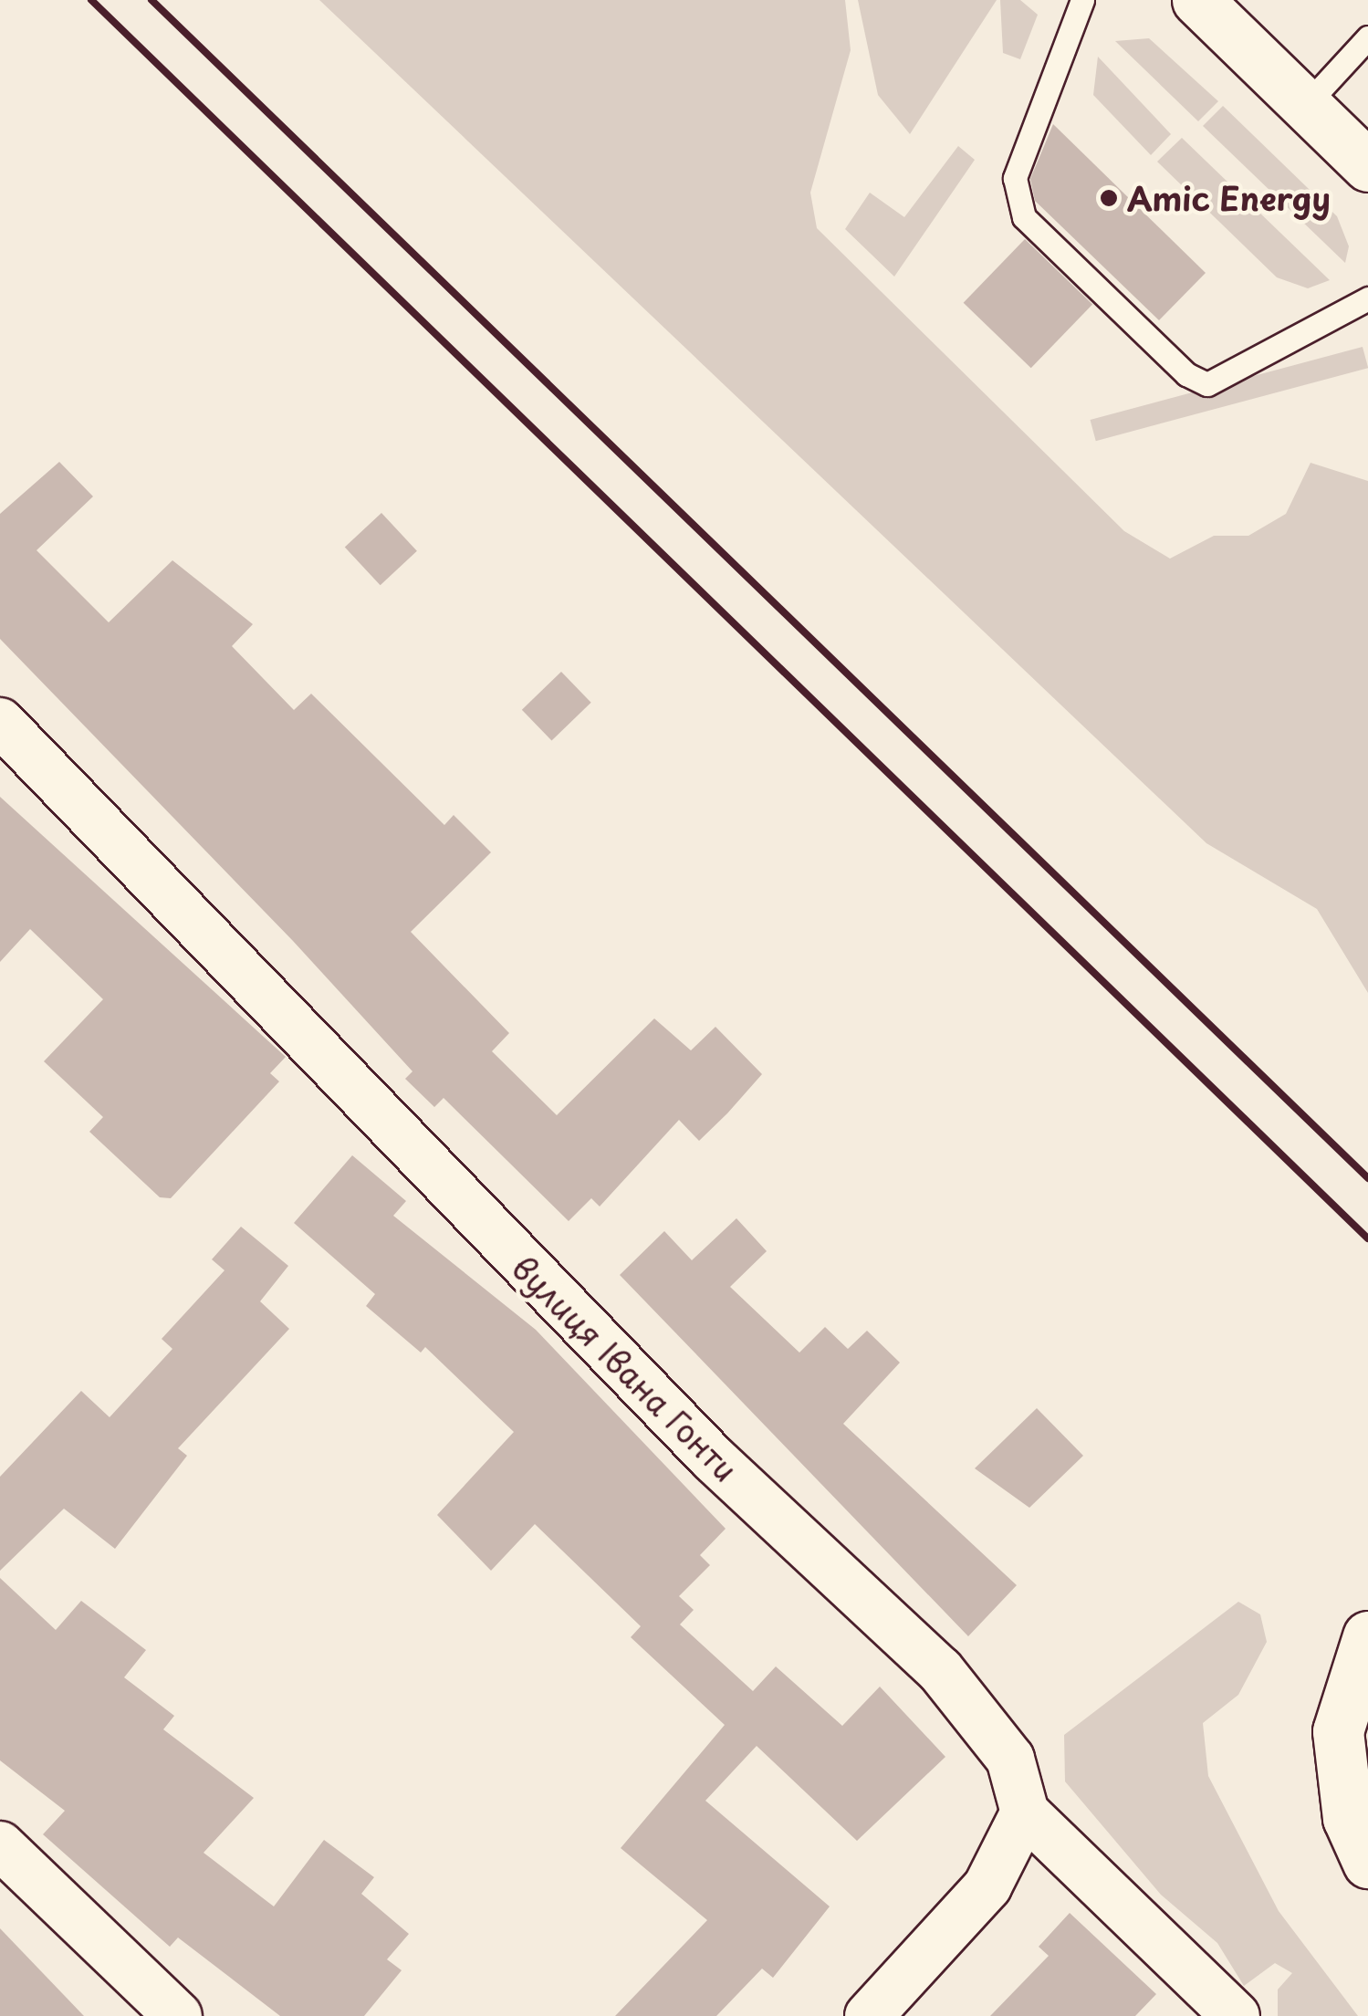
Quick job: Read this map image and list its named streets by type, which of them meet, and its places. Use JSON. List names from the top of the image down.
{
  "streets": {
    "street": ["вулиця Івана Гонти"]
  },
  "places": ["Amic Energy"]
}
